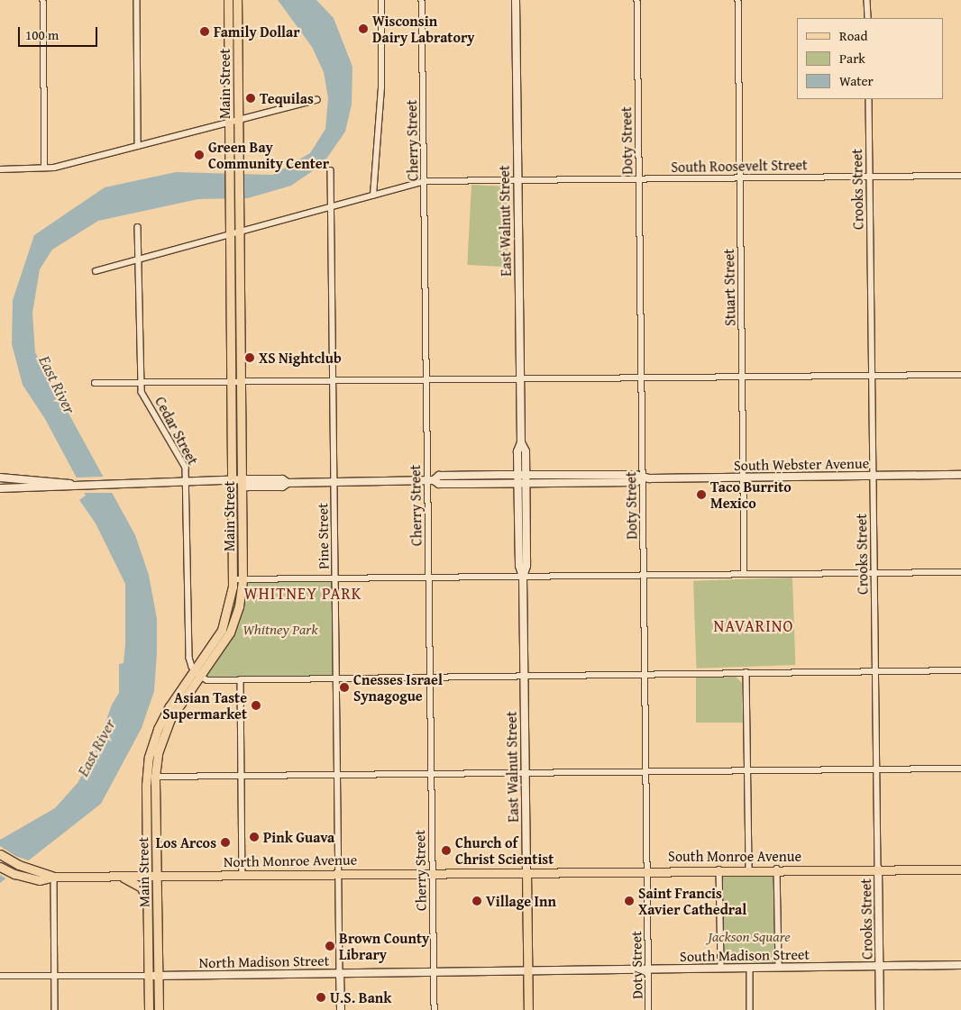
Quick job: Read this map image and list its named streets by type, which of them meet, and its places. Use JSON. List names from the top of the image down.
{
  "streets": {
    "main road": [
      "Main Street",
      "Crooks Street",
      "East Walnut Street",
      "South Webster Avenue",
      "Pine Street",
      "South Monroe Avenue",
      "North Monroe Avenue",
      "South Madison Street",
      "North Madison Street"
    ],
    "street": [
      "Cherry Street",
      "Doty Street",
      "South Roosevelt Street",
      "Stuart Street",
      "Cedar Street"
    ]
  },
  "crossings": [
    ["Main Street", "South Roosevelt Street"],
    ["Main Street", "Cedar Street"],
    ["Main Street", "North Monroe Avenue"],
    ["Main Street", "North Madison Street"],
    ["Cherry Street", "South Roosevelt Street"],
    ["Cherry Street", "South Webster Avenue"],
    ["Cherry Street", "North Monroe Avenue"],
    ["Cherry Street", "North Madison Street"],
    ["Doty Street", "South Roosevelt Street"],
    ["Doty Street", "South Webster Avenue"],
    ["Doty Street", "South Monroe Avenue"],
    ["Doty Street", "South Madison Street"],
    ["South Roosevelt Street", "Crooks Street"],
    ["South Roosevelt Street", "East Walnut Street"],
    ["South Roosevelt Street", "Stuart Street"],
    ["South Roosevelt Street", "Cedar Street"],
    ["South Roosevelt Street", "Pine Street"],
    ["Crooks Street", "South Webster Avenue"],
    ["Crooks Street", "South Monroe Avenue"],
    ["Crooks Street", "South Madison Street"],
    ["East Walnut Street", "South Webster Avenue"],
    ["East Walnut Street", "South Monroe Avenue"],
    ["East Walnut Street", "North Monroe Avenue"],
    ["East Walnut Street", "South Madison Street"],
    ["East Walnut Street", "North Madison Street"],
    ["Stuart Street", "South Webster Avenue"],
    ["Pine Street", "North Monroe Avenue"],
    ["Pine Street", "North Madison Street"],
    ["South Monroe Avenue", "North Monroe Avenue"],
    ["South Madison Street", "North Madison Street"]
  ],
  "districts": ["WHITNEY PARK", "NAVARINO"],
  "water": ["East River"],
  "parks": ["Whitney Park", "Jackson Square"],
  "places": [
    "Wisconsin Dairy Labratory",
    "Family Dollar",
    "Tequilas",
    "Green Bay Community Center",
    "XS Nightclub",
    "Taco Burrito Mexico",
    "Cnesses Israel Synagogue",
    "Asian Taste Supermarket",
    "Pink Guava",
    "Los Arcos",
    "Church of Christ Scientist",
    "Village Inn",
    "Saint Francis Xavier Cathedral",
    "Brown County Library",
    "U.S. Bank"
  ],
  "legend": ["Road", "Park", "Water"],
  "scale_bar": "100 m"
}
